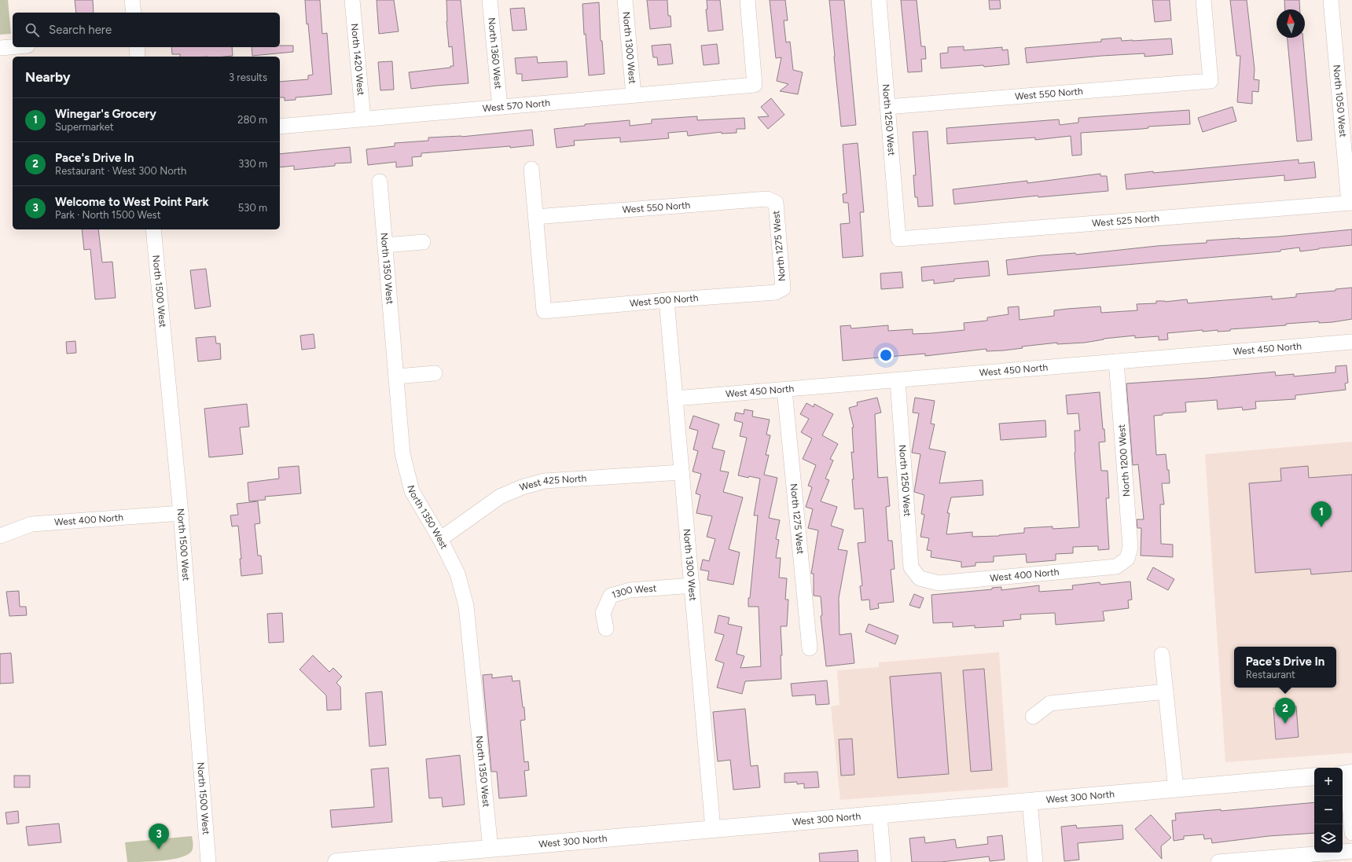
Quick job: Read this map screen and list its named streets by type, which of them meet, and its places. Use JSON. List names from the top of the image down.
{
  "streets": {
    "main road": ["West 300 North"],
    "street": [
      "North 1300 West",
      "North 1360 West",
      "North 1420 West",
      "West 550 North",
      "North 1050 West",
      "West 570 North",
      "North 1250 West",
      "West 525 North",
      "North 1275 West",
      "North 1350 West",
      "North 1500 West",
      "West 500 North",
      "West 450 North",
      "North 1200 West",
      "West 425 North",
      "West 400 North",
      "1300 West"
    ]
  },
  "crossings": [
    ["North 1300 West", "West 570 North"],
    ["North 1300 West", "West 500 North"],
    ["North 1300 West", "West 450 North"],
    ["North 1300 West", "West 425 North"],
    ["North 1300 West", "1300 West"],
    ["North 1300 West", "West 300 North"],
    ["North 1360 West", "West 570 North"],
    ["North 1420 West", "West 570 North"],
    ["West 550 North", "North 1250 West"],
    ["West 550 North", "North 1275 West"],
    ["West 550 North", "West 500 North"],
    ["North 1050 West", "West 525 North"],
    ["North 1250 West", "West 525 North"],
    ["North 1250 West", "West 450 North"],
    ["North 1250 West", "West 400 North"],
    ["North 1275 West", "West 500 North"],
    ["North 1275 West", "West 450 North"],
    ["North 1350 West", "West 425 North"],
    ["North 1350 West", "West 300 North"],
    ["North 1500 West", "West 400 North"],
    ["West 450 North", "North 1200 West"],
    ["North 1200 West", "West 400 North"]
  ],
  "north": "top",
  "page": {
    "search": "Search here",
    "heading": ["Nearby", "3 results"],
    "list": [
      {
        "mark": "1",
        "name": "Winegar's Grocery",
        "note": "Supermarket",
        "value": "280 m"
      },
      {
        "mark": "2",
        "name": "Pace's Drive In",
        "note": "Restaurant · West 300 North",
        "value": "330 m"
      },
      {
        "mark": "3",
        "name": "Welcome to West Point Park",
        "note": "Park · North 1500 West",
        "value": "530 m"
      }
    ],
    "pins": ["1", "2", "3"],
    "popup": ["Pace's Drive In", "Restaurant"],
    "map_buttons": ["+", "−"]
  }
}
